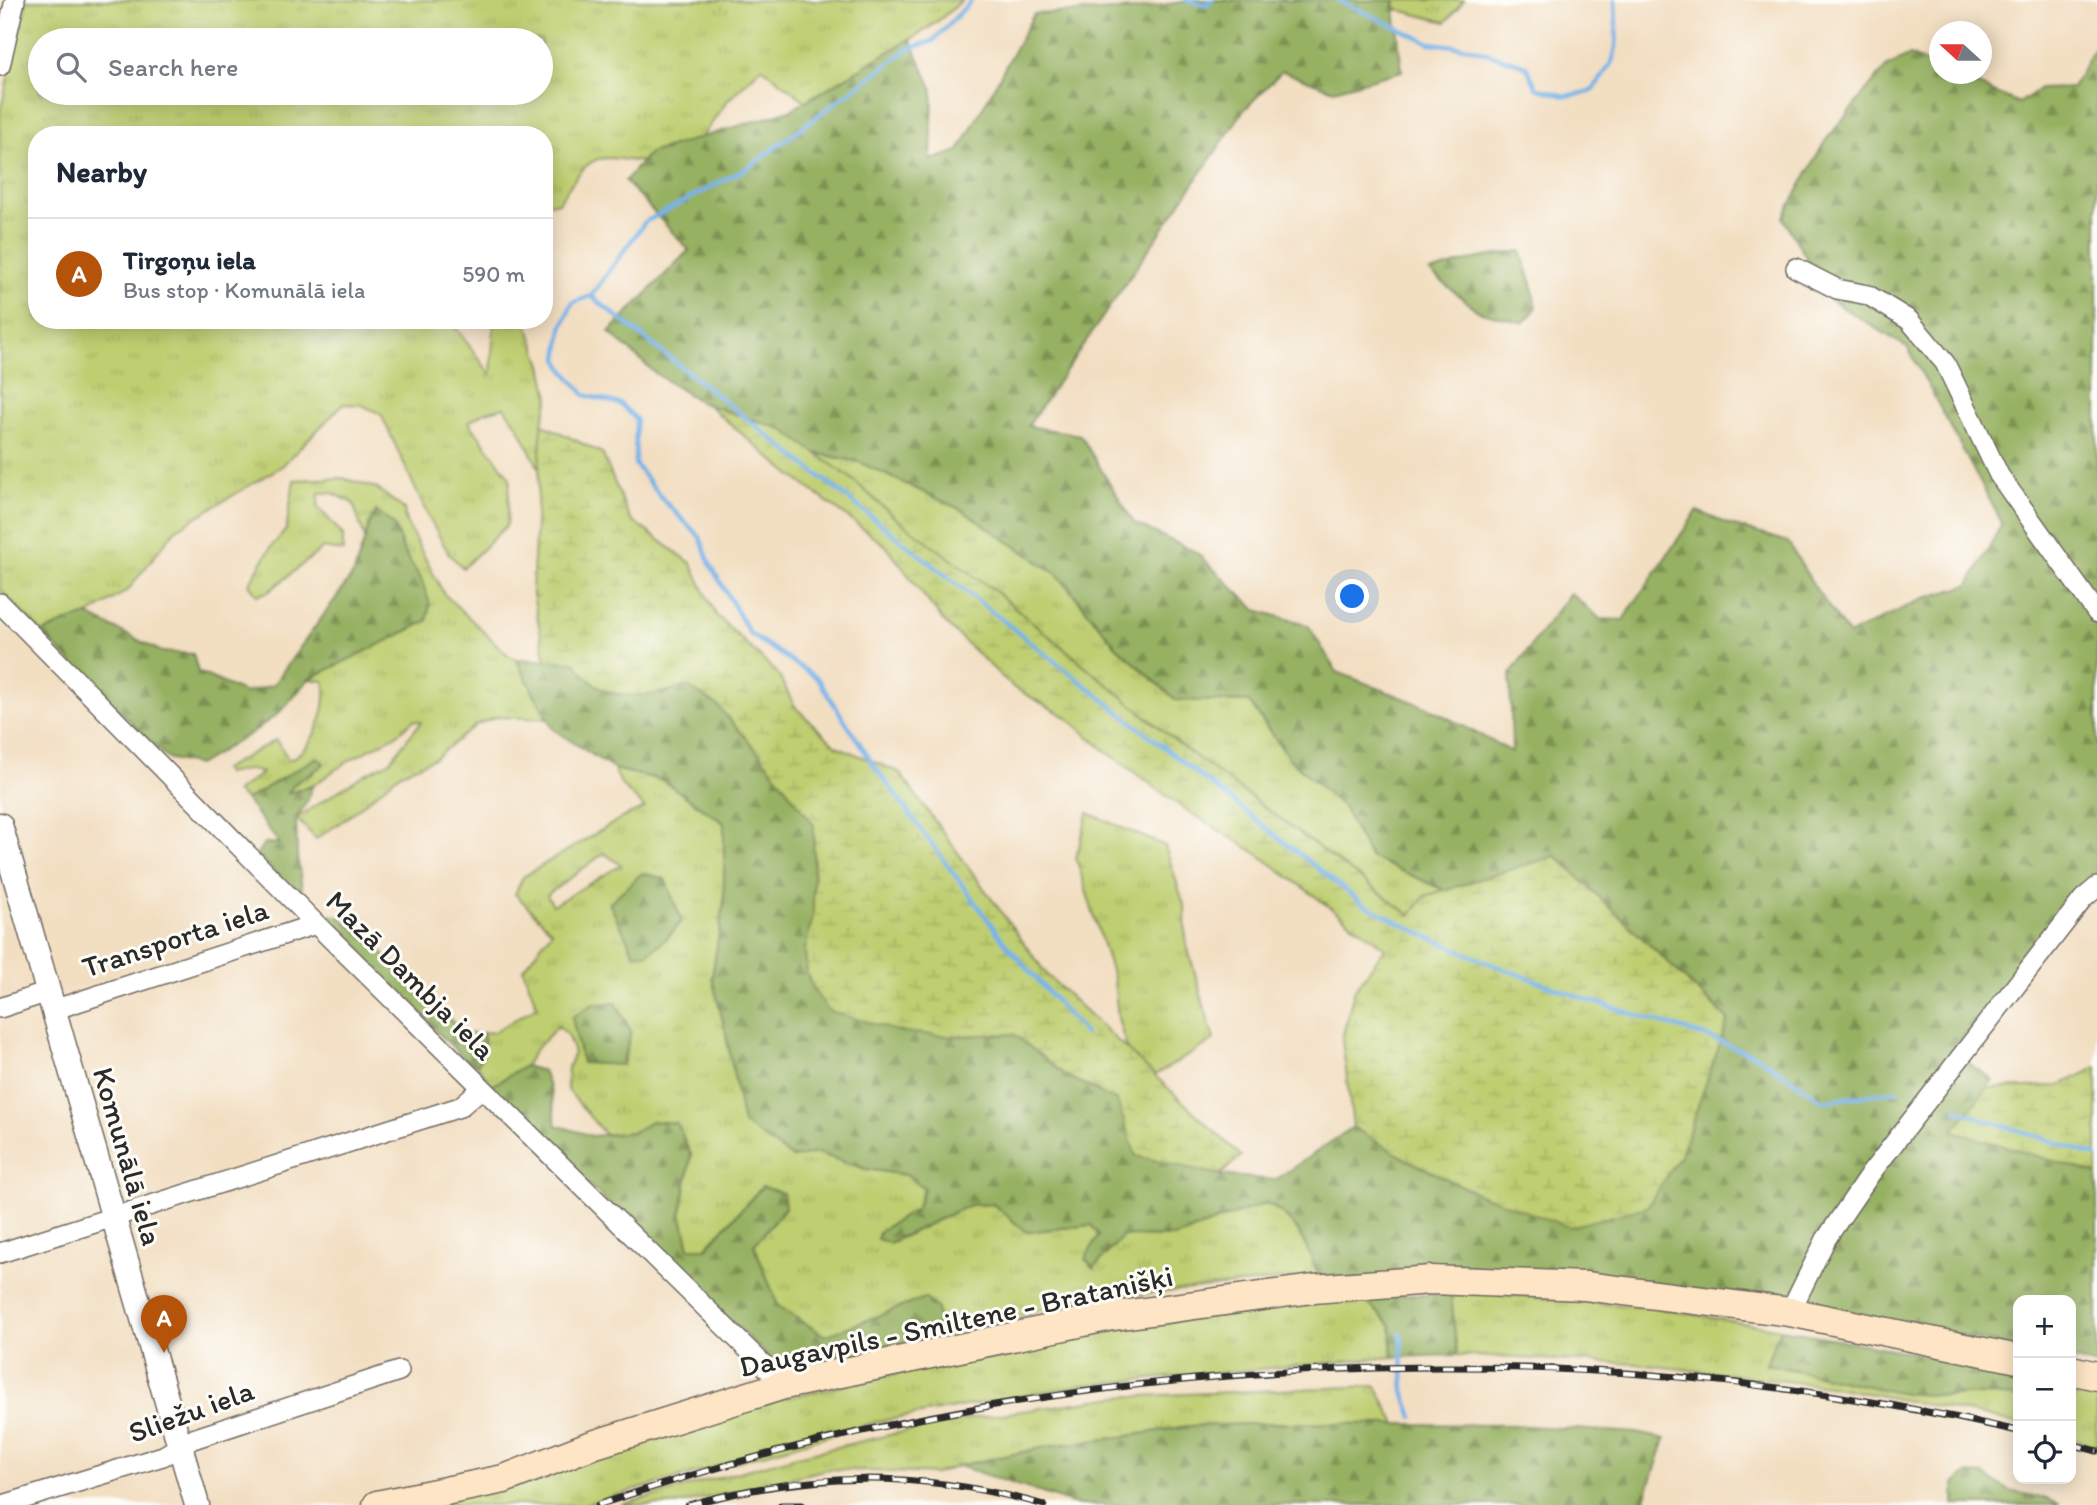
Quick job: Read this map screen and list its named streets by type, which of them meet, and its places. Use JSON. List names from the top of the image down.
{
  "streets": {
    "main road": ["Daugavpils - Smiltene - Bratanišķi"],
    "street": [
      "Transporta iela",
      "Mazā Dambja iela",
      "Komunālā iela",
      "Sliežu iela"
    ]
  },
  "crossings": [
    ["Transporta iela", "Mazā Dambja iela"],
    ["Transporta iela", "Komunālā iela"],
    ["Mazā Dambja iela", "Daugavpils - Smiltene - Bratanišķi"],
    ["Komunālā iela", "Sliežu iela"]
  ],
  "north": "left",
  "page": {
    "search": "Search here",
    "heading": "Nearby",
    "list": [
      {
        "mark": "A",
        "name": "Tirgoņu iela",
        "note": "Bus stop · Komunālā iela",
        "value": "590 m"
      }
    ],
    "map_buttons": ["+", "−"],
    "pins": "A"
  }
}
